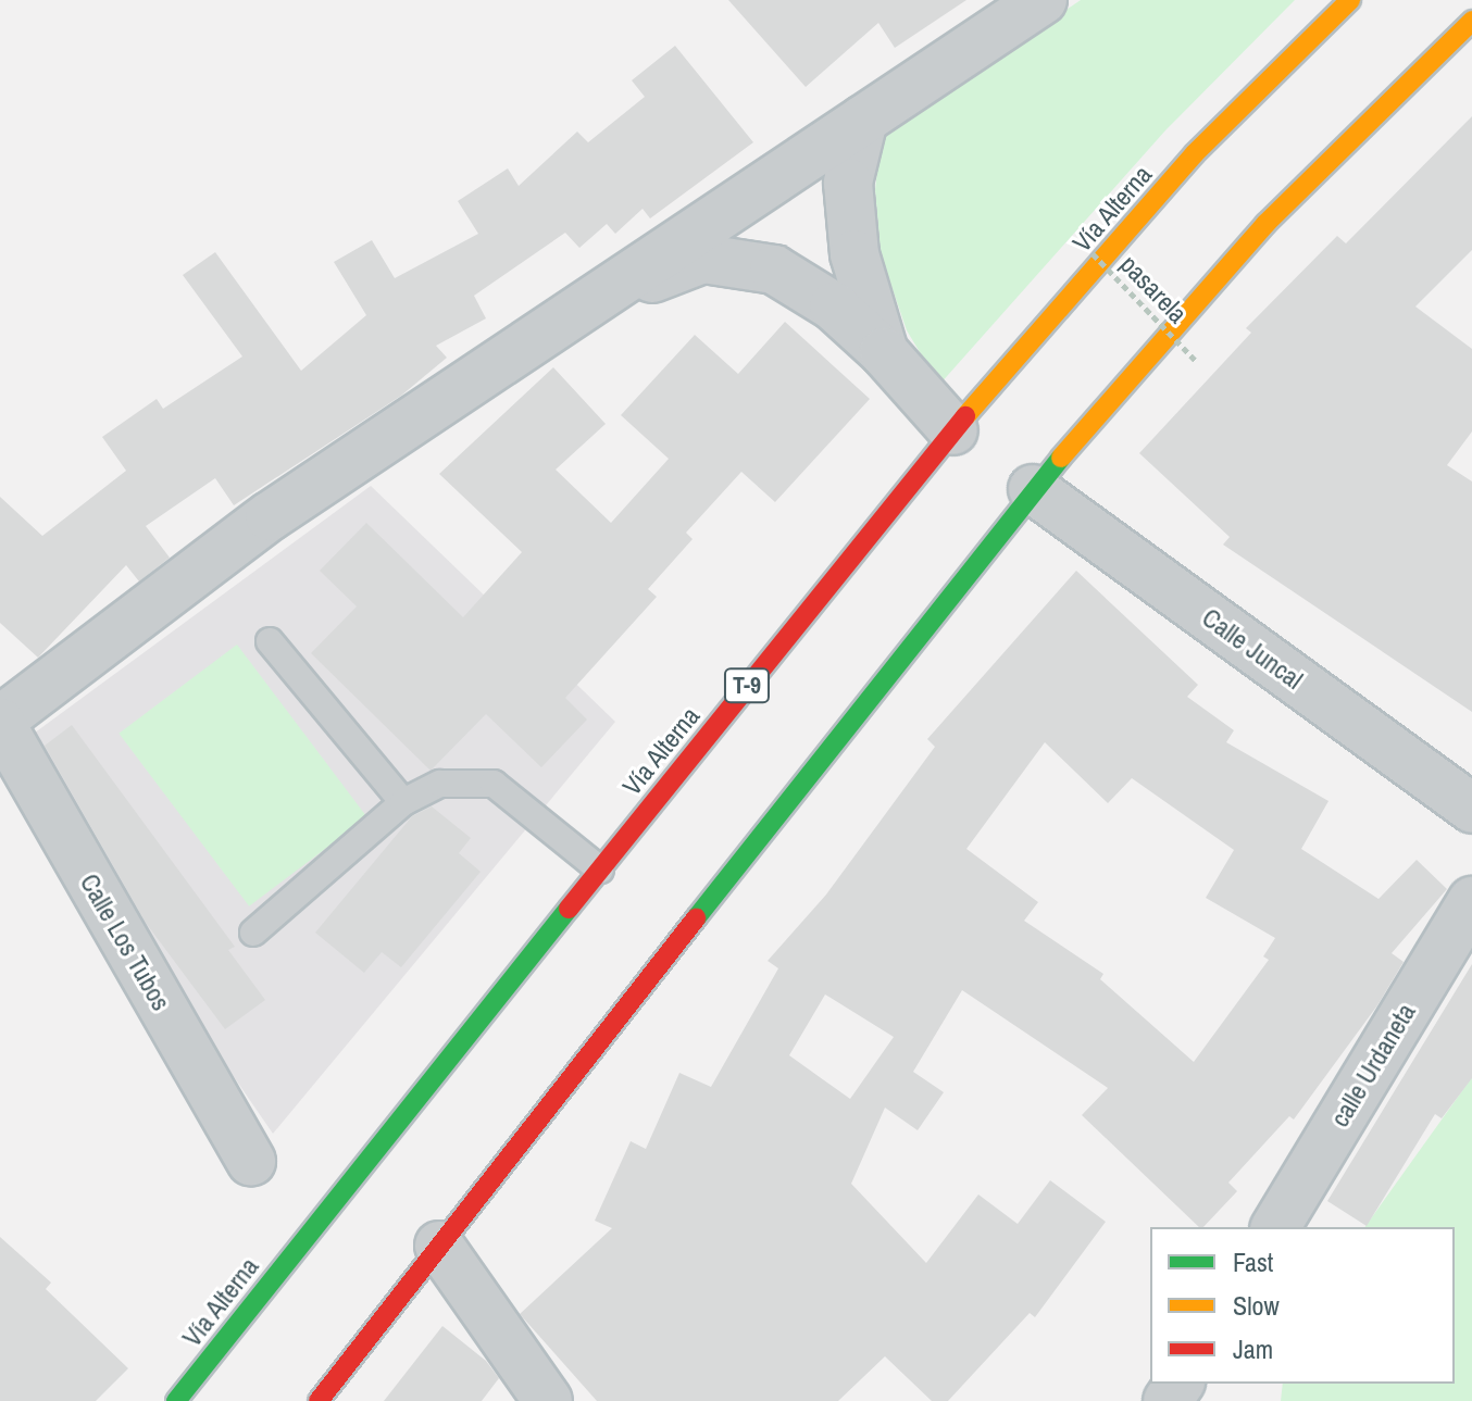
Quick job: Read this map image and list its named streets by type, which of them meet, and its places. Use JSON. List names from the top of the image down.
{
  "streets": {
    "highway": ["Vía Alterna", "T-9"],
    "street": ["Calle Juncal", "Calle Los Tubos", "calle Urdaneta"],
    "path": ["pasarela"]
  },
  "legend": ["Fast", "Slow", "Jam"]
}
